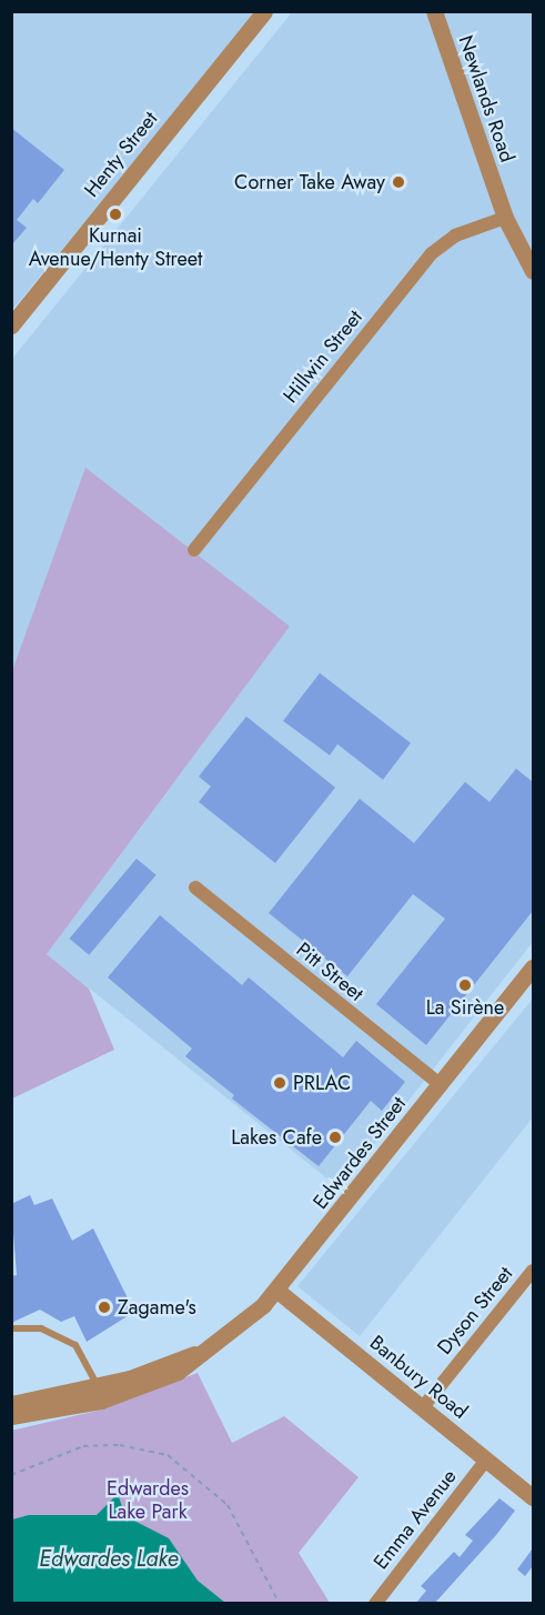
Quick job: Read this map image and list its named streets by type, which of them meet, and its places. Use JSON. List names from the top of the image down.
{
  "streets": {
    "street": [
      "Newlands Road",
      "Henty Street",
      "Hillwin Street",
      "Pitt Street",
      "Edwardes Street",
      "Dyson Street",
      "Banbury Road",
      "Emma Avenue"
    ]
  },
  "crossings": [
    ["Newlands Road", "Hillwin Street"],
    ["Pitt Street", "Edwardes Street"],
    ["Edwardes Street", "Banbury Road"],
    ["Dyson Street", "Banbury Road"],
    ["Banbury Road", "Emma Avenue"]
  ],
  "water": ["Edwardes Lake"],
  "parks": ["Edwardes Lake Park"],
  "places": [
    "Corner Take Away",
    "Kurnai Avenue/Henty Street",
    "La Sirène",
    "PRLAC",
    "Lakes Cafe",
    "Zagame's"
  ]
}
